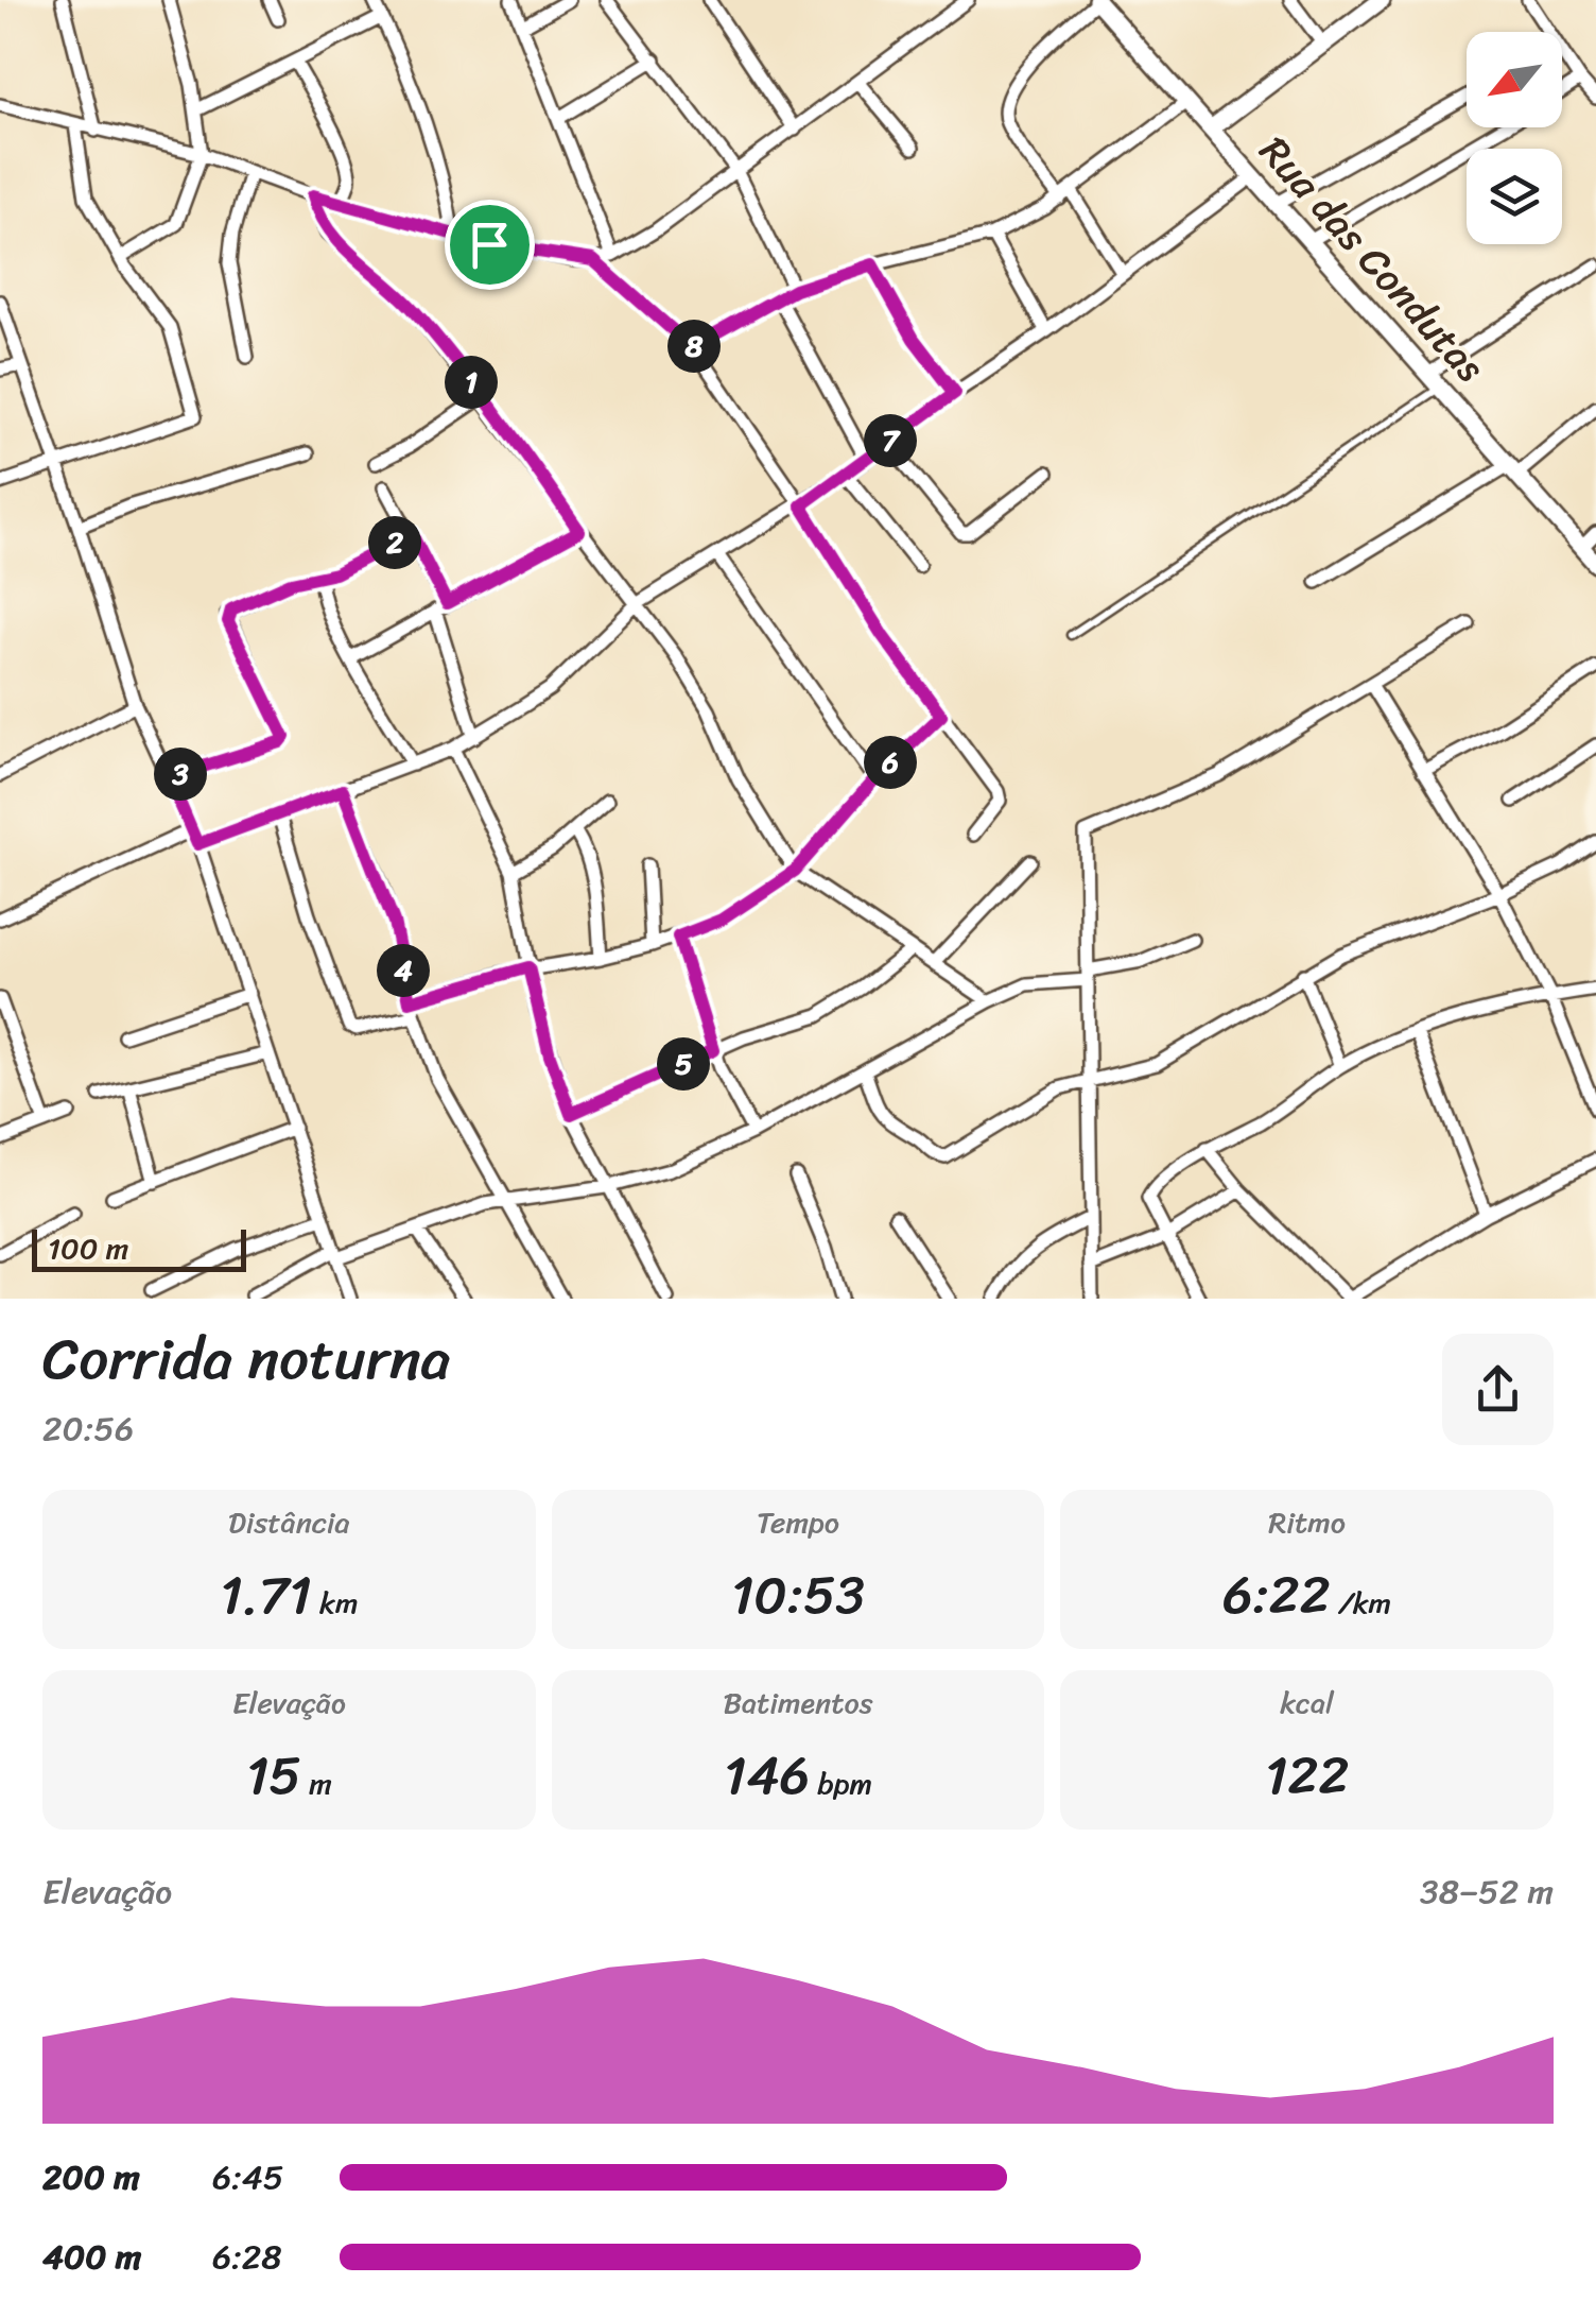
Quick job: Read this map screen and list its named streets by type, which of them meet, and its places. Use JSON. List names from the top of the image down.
{
  "streets": {
    "street": ["Rua das Condutas"]
  },
  "scale_bar": "100 m",
  "north": "bottom left",
  "page": {
    "pins": [
      "8",
      "1",
      "7",
      "2",
      "6",
      "3",
      "4",
      "5"
    ],
    "scale": "100 m",
    "heading": ["Corrida noturna", "20:56"],
    "stats": [
      ["Distância", "1.71 km"],
      ["Tempo", "10:53"],
      ["Ritmo", "6:22 /km"],
      ["Elevação", "15 m"],
      ["Batimentos", "146 bpm"],
      ["kcal", "122"]
    ],
    "chart": ["Elevação", "38–52 m"],
    "list": [
      {
        "name": "200 m",
        "note": "6:45"
      },
      {
        "name": "400 m",
        "note": "6:28"
      }
    ]
  }
}
